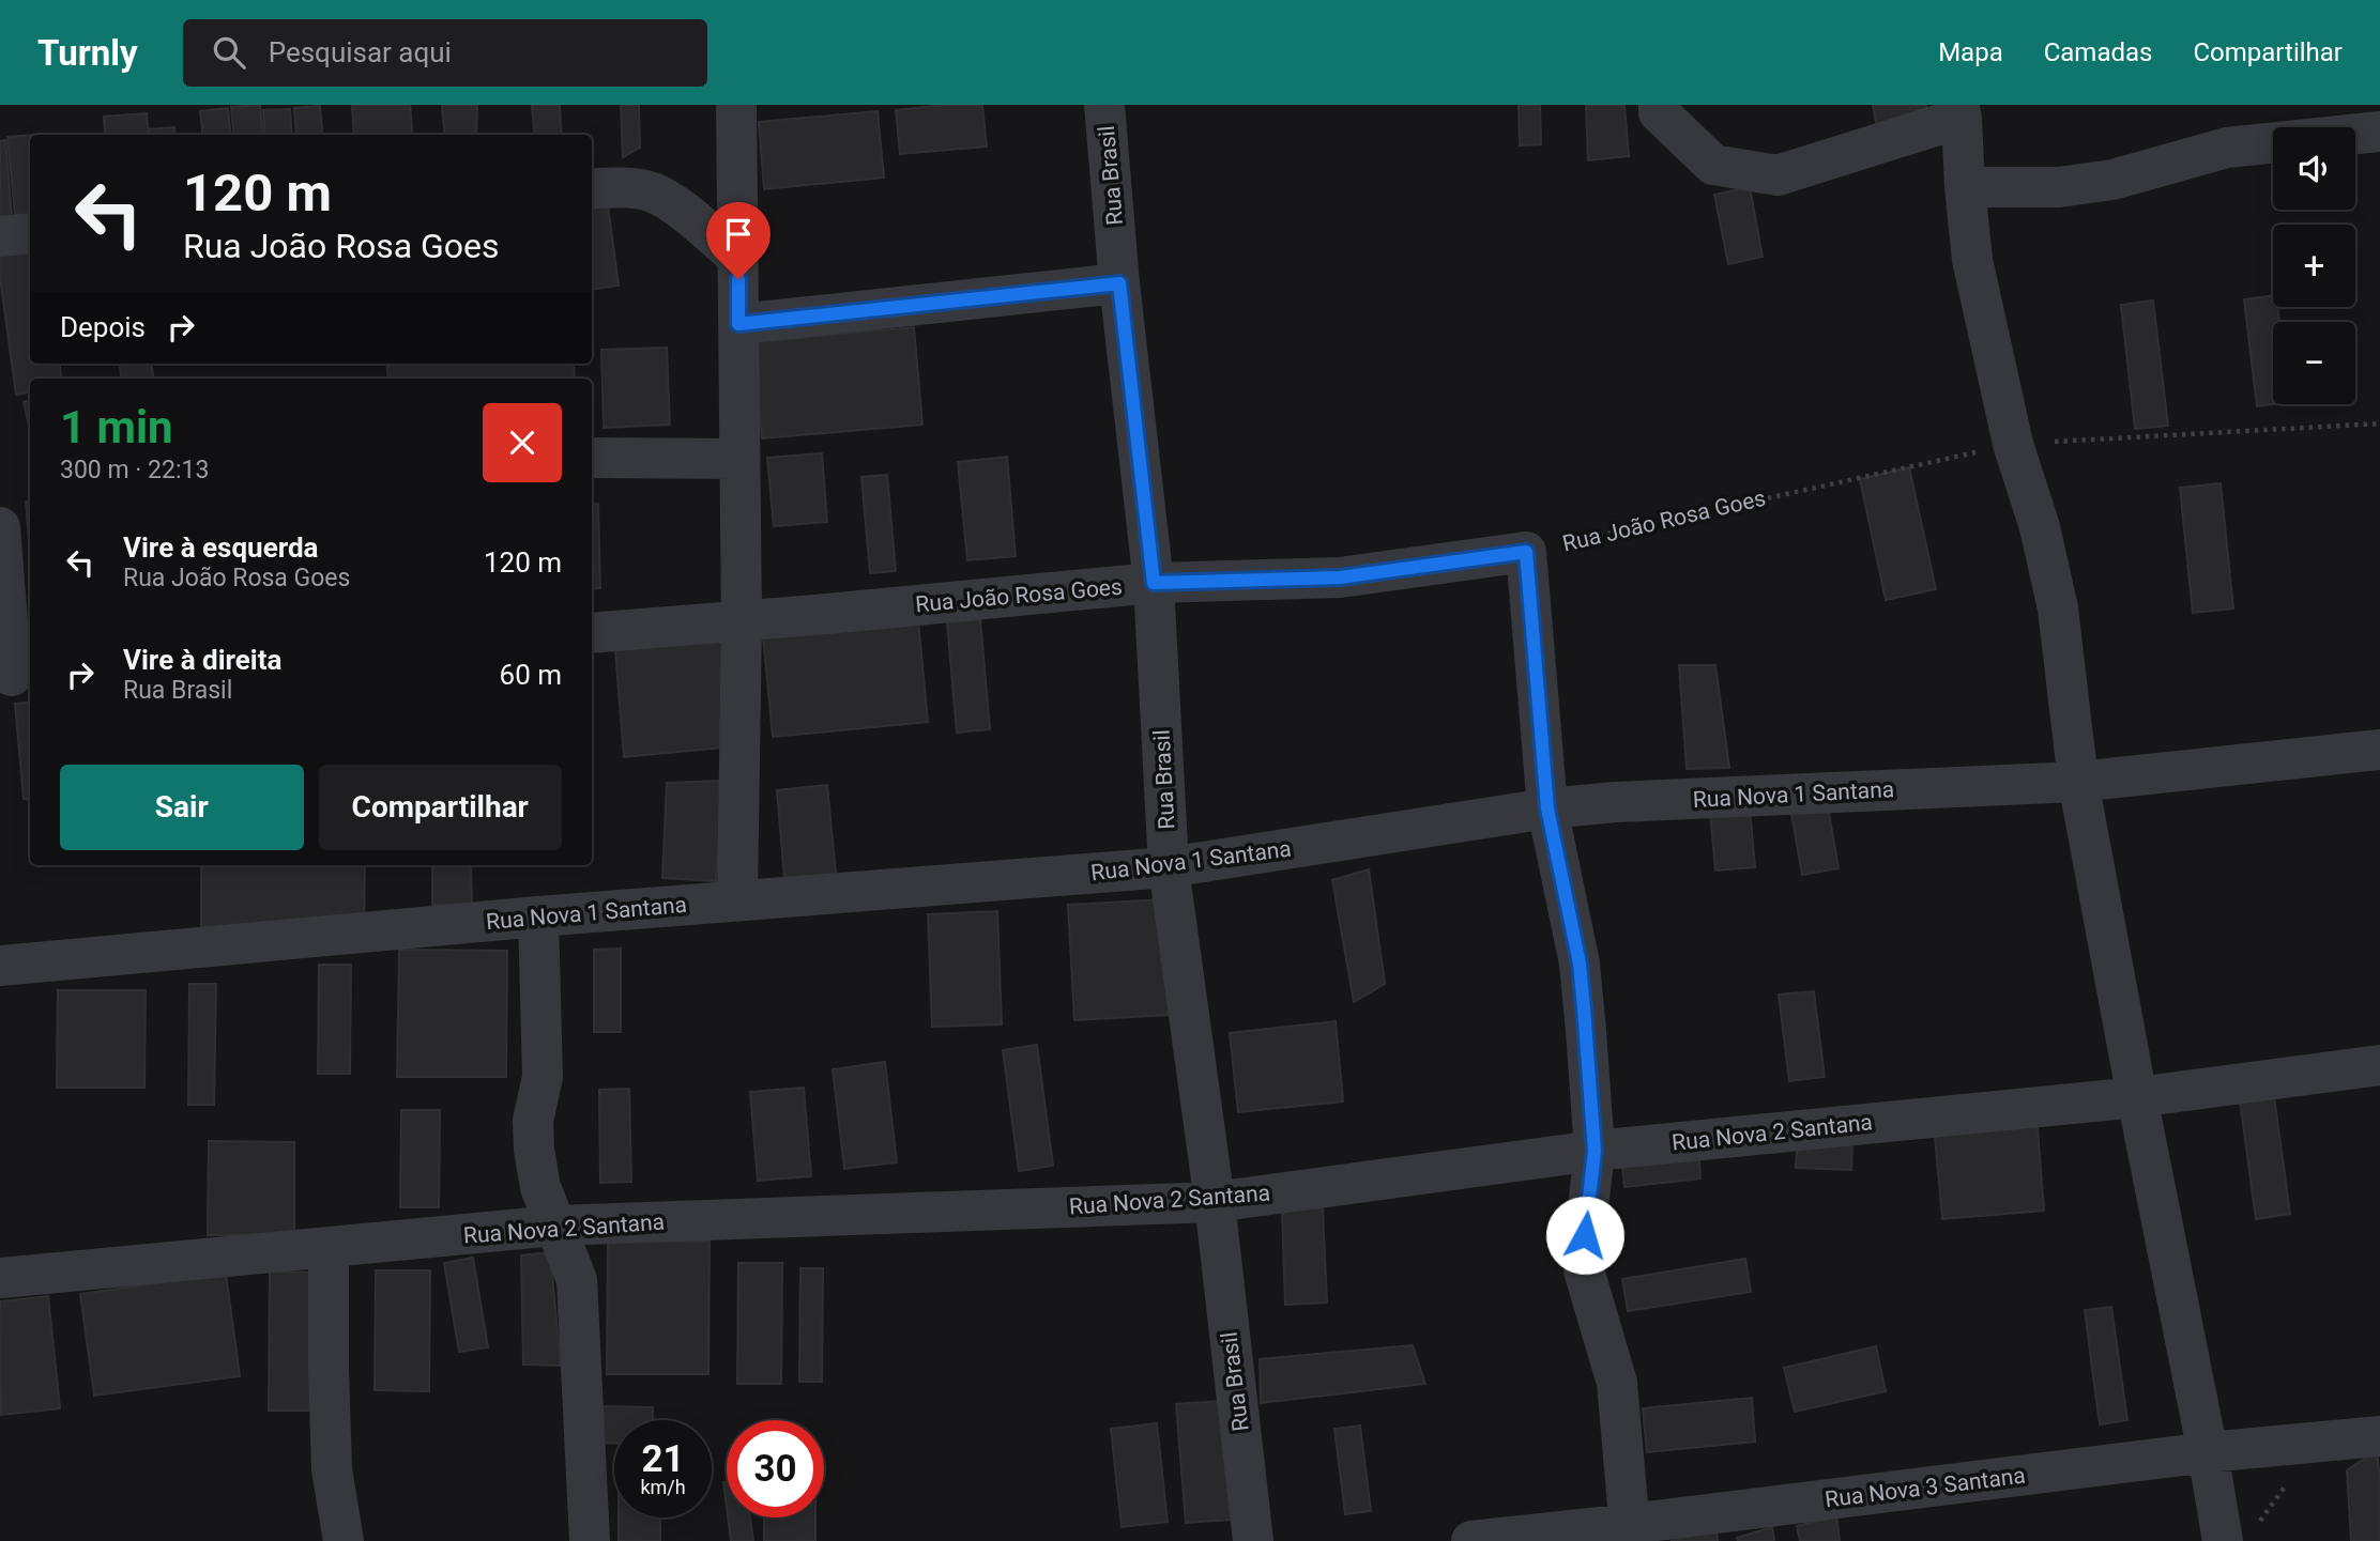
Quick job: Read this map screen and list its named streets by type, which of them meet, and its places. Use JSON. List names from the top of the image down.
{
  "streets": {
    "street": [
      "Rua Brasil",
      "Rua João Rosa Goes",
      "Rua Nova 1 Santana",
      "Rua Nova 2 Santana",
      "Rua Nova 3 Santana"
    ]
  },
  "crossings": [
    ["Rua Brasil", "Rua João Rosa Goes"],
    ["Rua Brasil", "Rua Nova 1 Santana"],
    ["Rua Brasil", "Rua Nova 2 Santana"]
  ],
  "page": {
    "header": "Turnly",
    "search": "Pesquisar aqui",
    "nav": ["Mapa", "Camadas", "Compartilhar"],
    "map_buttons": ["+", "−"],
    "turn": ["120 m", "Rua João Rosa Goes"],
    "then": "Depois",
    "heading": ["1 min", "300 m · 22:13"],
    "list": [
      {
        "name": "Vire à esquerda",
        "note": "Rua João Rosa Goes",
        "value": "120 m"
      },
      {
        "name": "Vire à direita",
        "note": "Rua Brasil",
        "value": "60 m"
      }
    ],
    "buttons": ["Sair", "Compartilhar"],
    "speed": "21 km/h",
    "limit": "30"
  }
}
